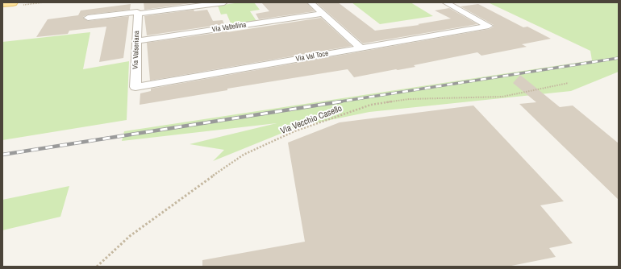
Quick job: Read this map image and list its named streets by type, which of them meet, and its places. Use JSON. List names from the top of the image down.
{
  "streets": {
    "street": ["Via Valtellina", "Via Valseriana", "Via Val Toce"],
    "path": ["Via Vecchio Casello"]
  },
  "crossings": [
    ["Via Valtellina", "Via Valseriana"],
    ["Via Valseriana", "Via Val Toce"]
  ]
}
